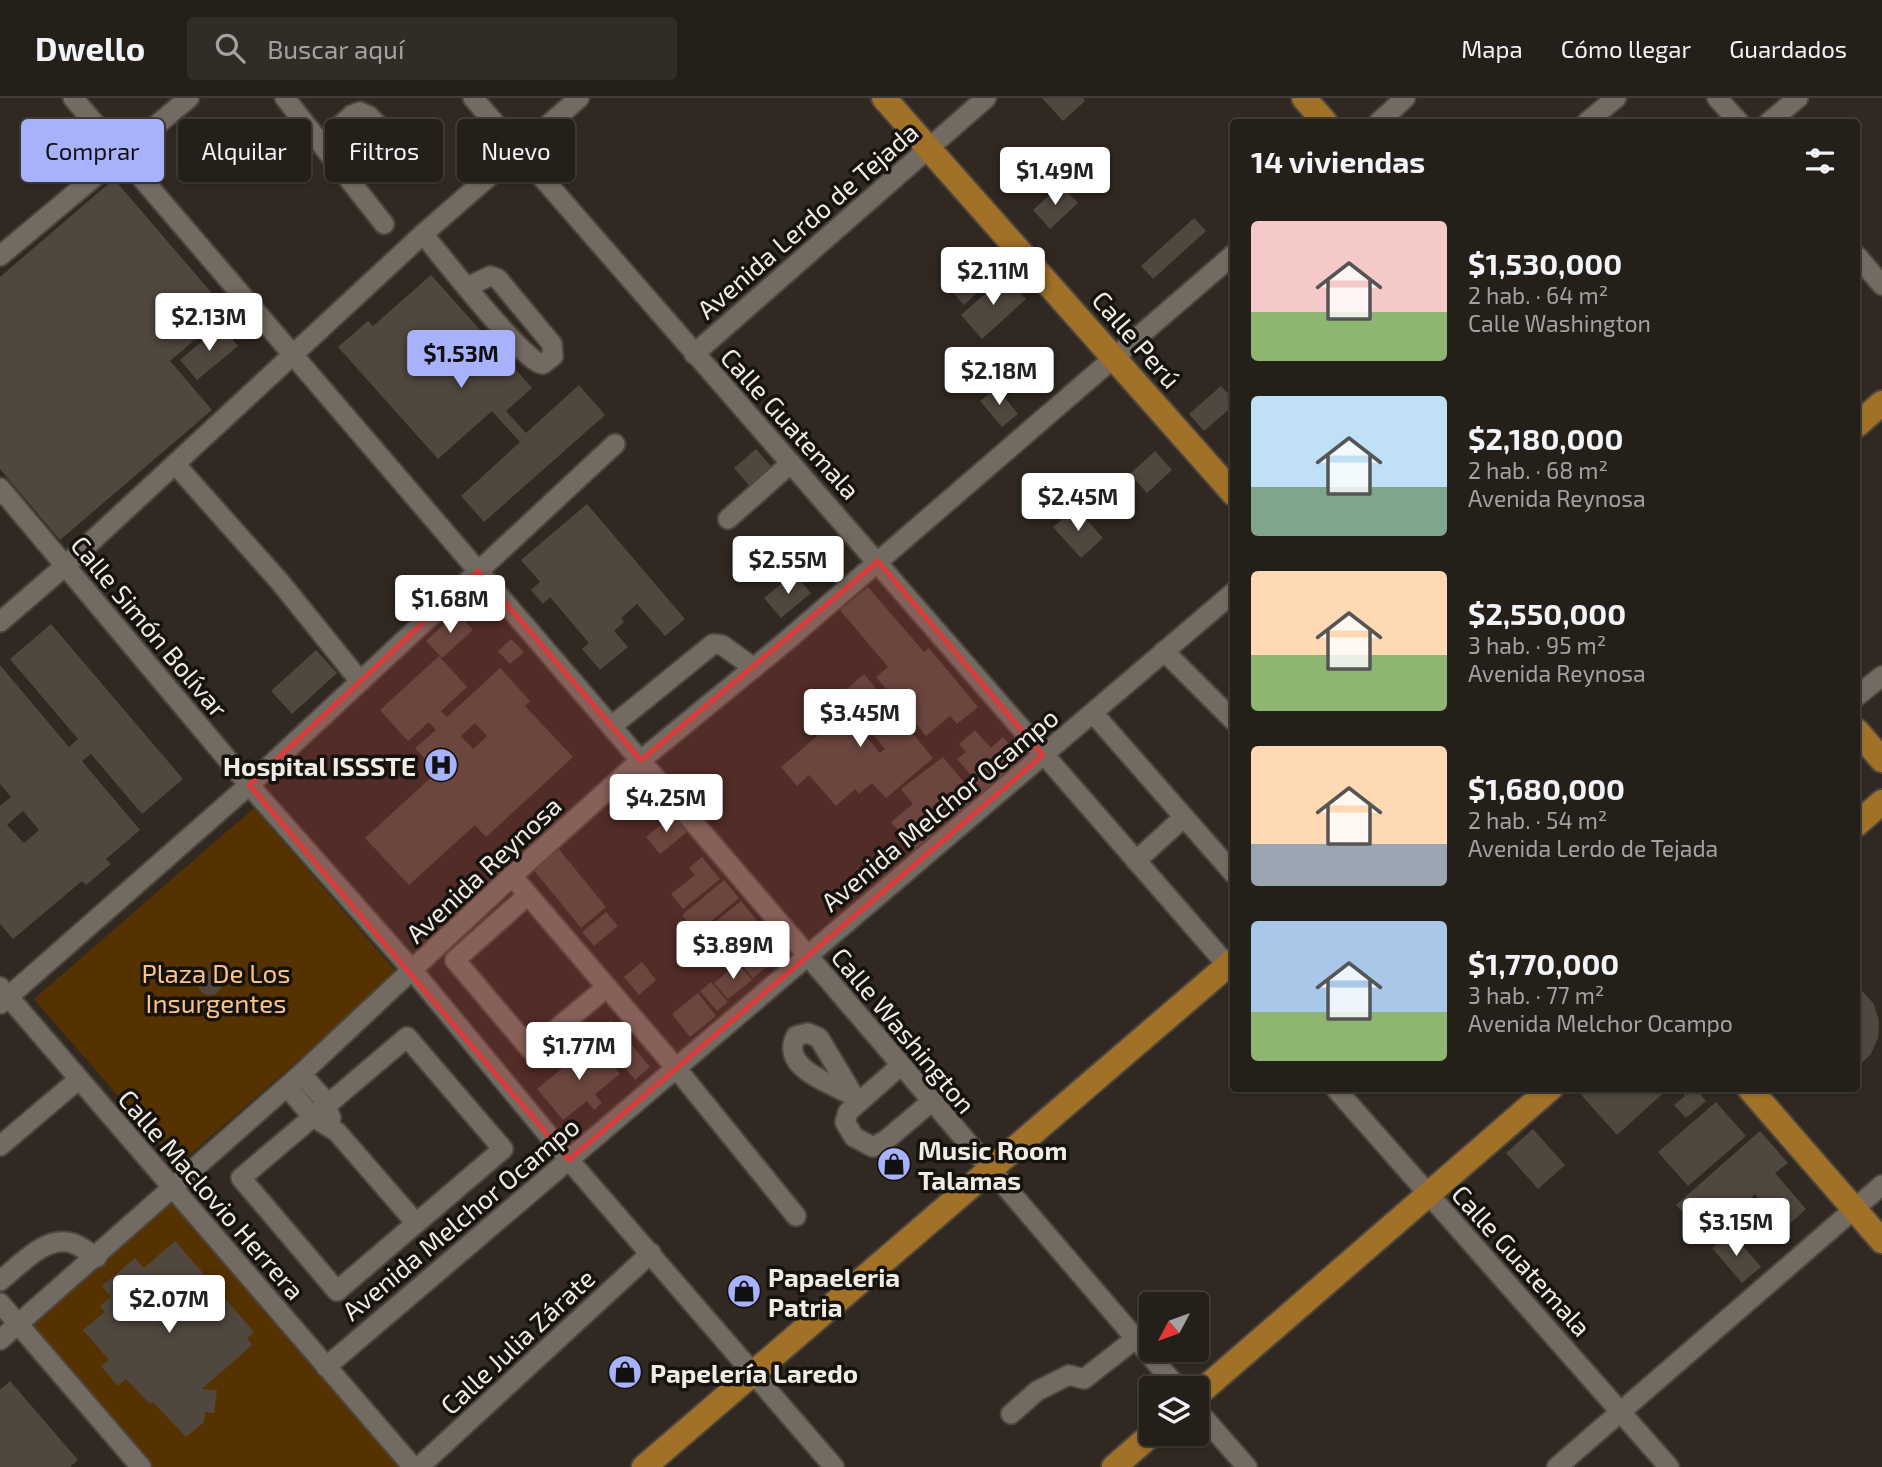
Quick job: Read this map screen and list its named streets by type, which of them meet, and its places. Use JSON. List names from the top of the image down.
{
  "streets": {
    "main road": ["Calle Perú"],
    "street": [
      "Avenida Lerdo de Tejada",
      "Calle Guatemala",
      "Calle Simón Bolívar",
      "Avenida Melchor Ocampo",
      "Avenida Reynosa",
      "Calle Washington",
      "Calle Maclovio Herrera",
      "Calle Julia Zárate"
    ]
  },
  "crossings": [
    ["Avenida Lerdo de Tejada", "Calle Perú"],
    ["Avenida Lerdo de Tejada", "Calle Guatemala"],
    ["Calle Perú", "Avenida Reynosa"],
    ["Calle Guatemala", "Avenida Melchor Ocampo"],
    ["Calle Guatemala", "Avenida Reynosa"],
    ["Calle Simón Bolívar", "Avenida Melchor Ocampo"],
    ["Calle Simón Bolívar", "Avenida Reynosa"],
    ["Calle Simón Bolívar", "Calle Julia Zárate"],
    ["Avenida Melchor Ocampo", "Calle Washington"],
    ["Avenida Melchor Ocampo", "Calle Maclovio Herrera"],
    ["Avenida Reynosa", "Calle Washington"],
    ["Avenida Reynosa", "Calle Maclovio Herrera"]
  ],
  "parks": ["Plaza De Los Insurgentes"],
  "places": {
    "hospital": ["Hospital ISSSTE"],
    "shop": ["Music Room Talamas", "Papaeleria Patria", "Papelería Laredo"]
  },
  "north": "bottom left",
  "page": {
    "header": "Dwello",
    "search": "Buscar aquí",
    "nav": ["Mapa", "Cómo llegar", "Guardados"],
    "chip": [
      "Comprar",
      "Alquilar",
      "Filtros",
      "Nuevo"
    ],
    "heading": "14 viviendas",
    "price": [
      "$1.49M",
      "$2.11M",
      "$2.13M",
      "$1.53M",
      "$2.18M",
      "$2.45M",
      "$2.55M",
      "$1.68M",
      "$3.45M",
      "$4.25M",
      "$3.89M",
      "$1.77M",
      "$3.15M",
      "$2.07M"
    ],
    "list": [
      {
        "name": "$1,530,000",
        "note": "2 hab. · 64 m² · Calle Washington"
      },
      {
        "name": "$2,180,000",
        "note": "2 hab. · 68 m² · Avenida Reynosa"
      },
      {
        "name": "$2,550,000",
        "note": "3 hab. · 95 m² · Avenida Reynosa"
      },
      {
        "name": "$1,680,000",
        "note": "2 hab. · 54 m² · Avenida Lerdo de Tejada"
      },
      {
        "name": "$1,770,000",
        "note": "3 hab. · 77 m² · Avenida Melchor Ocampo"
      }
    ]
  }
}
